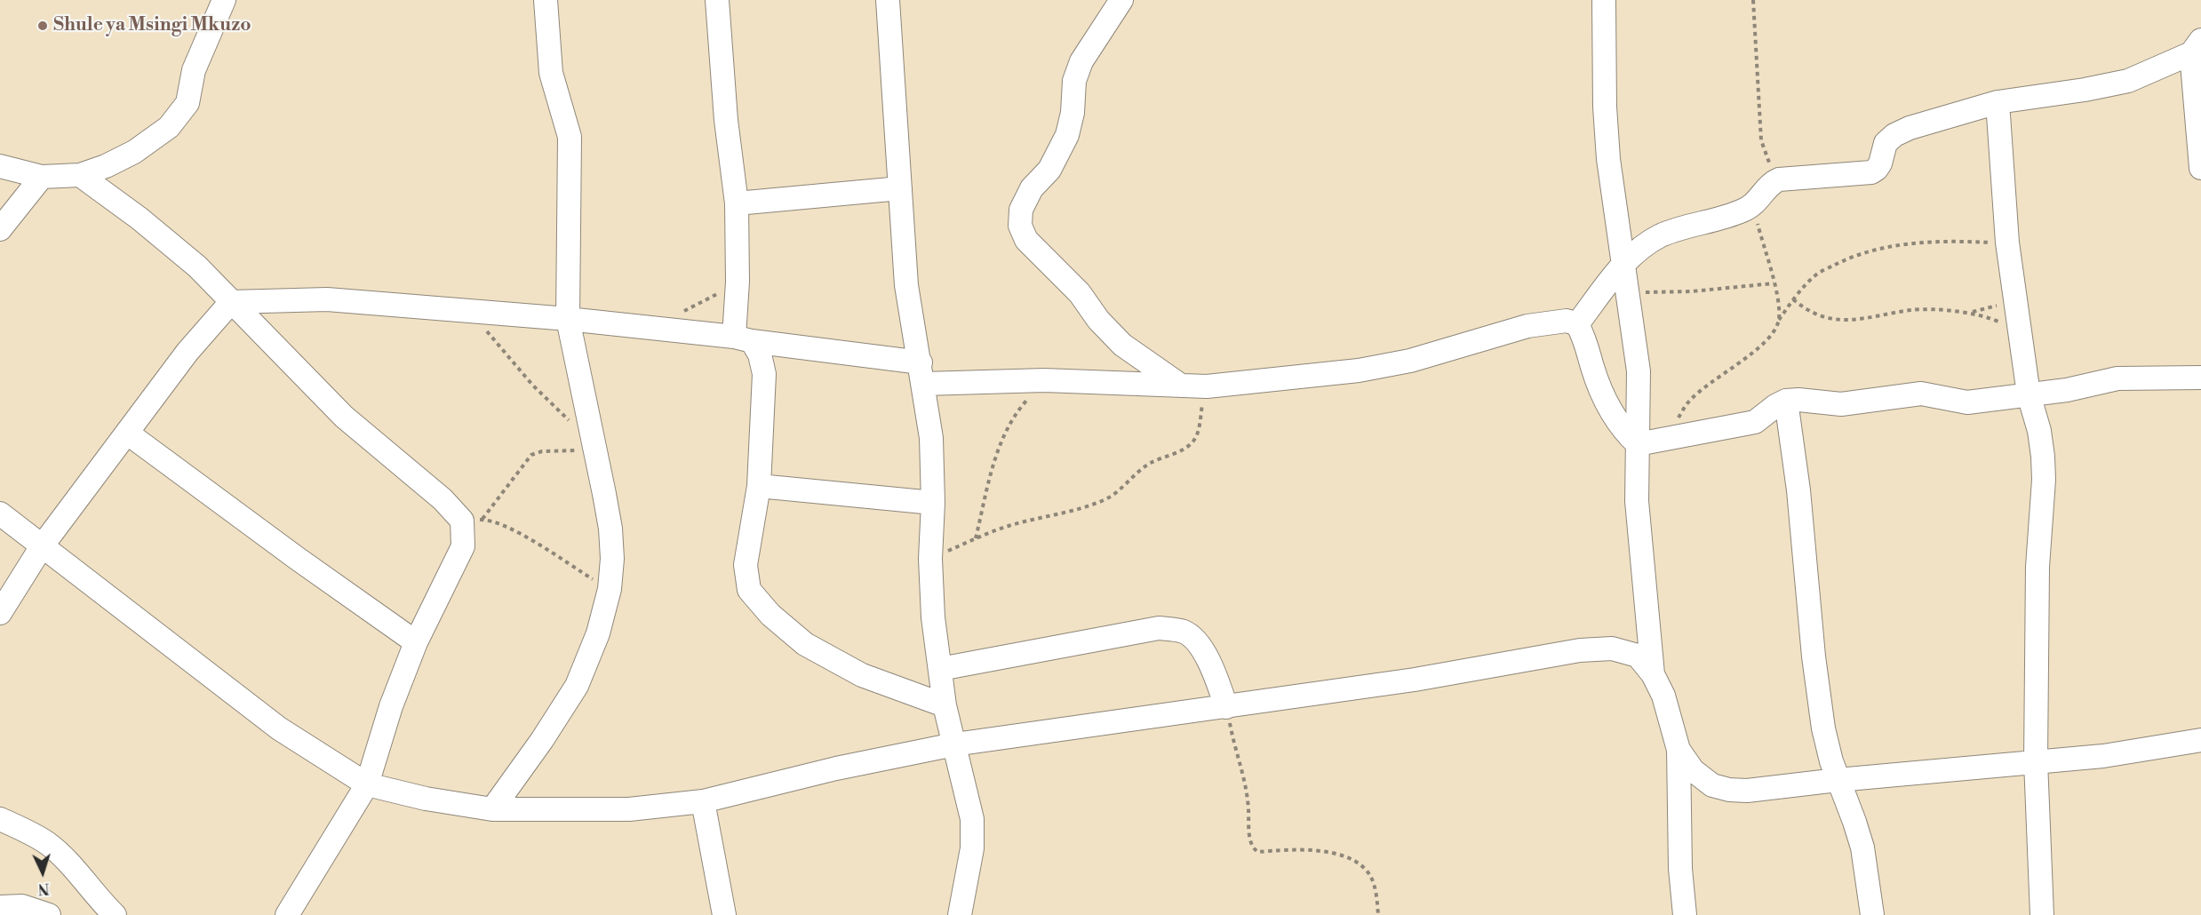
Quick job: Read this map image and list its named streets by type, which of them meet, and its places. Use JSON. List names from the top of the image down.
{
  "places": ["Shule ya Msingi Mkuzo"],
  "north": "bottom"
}
